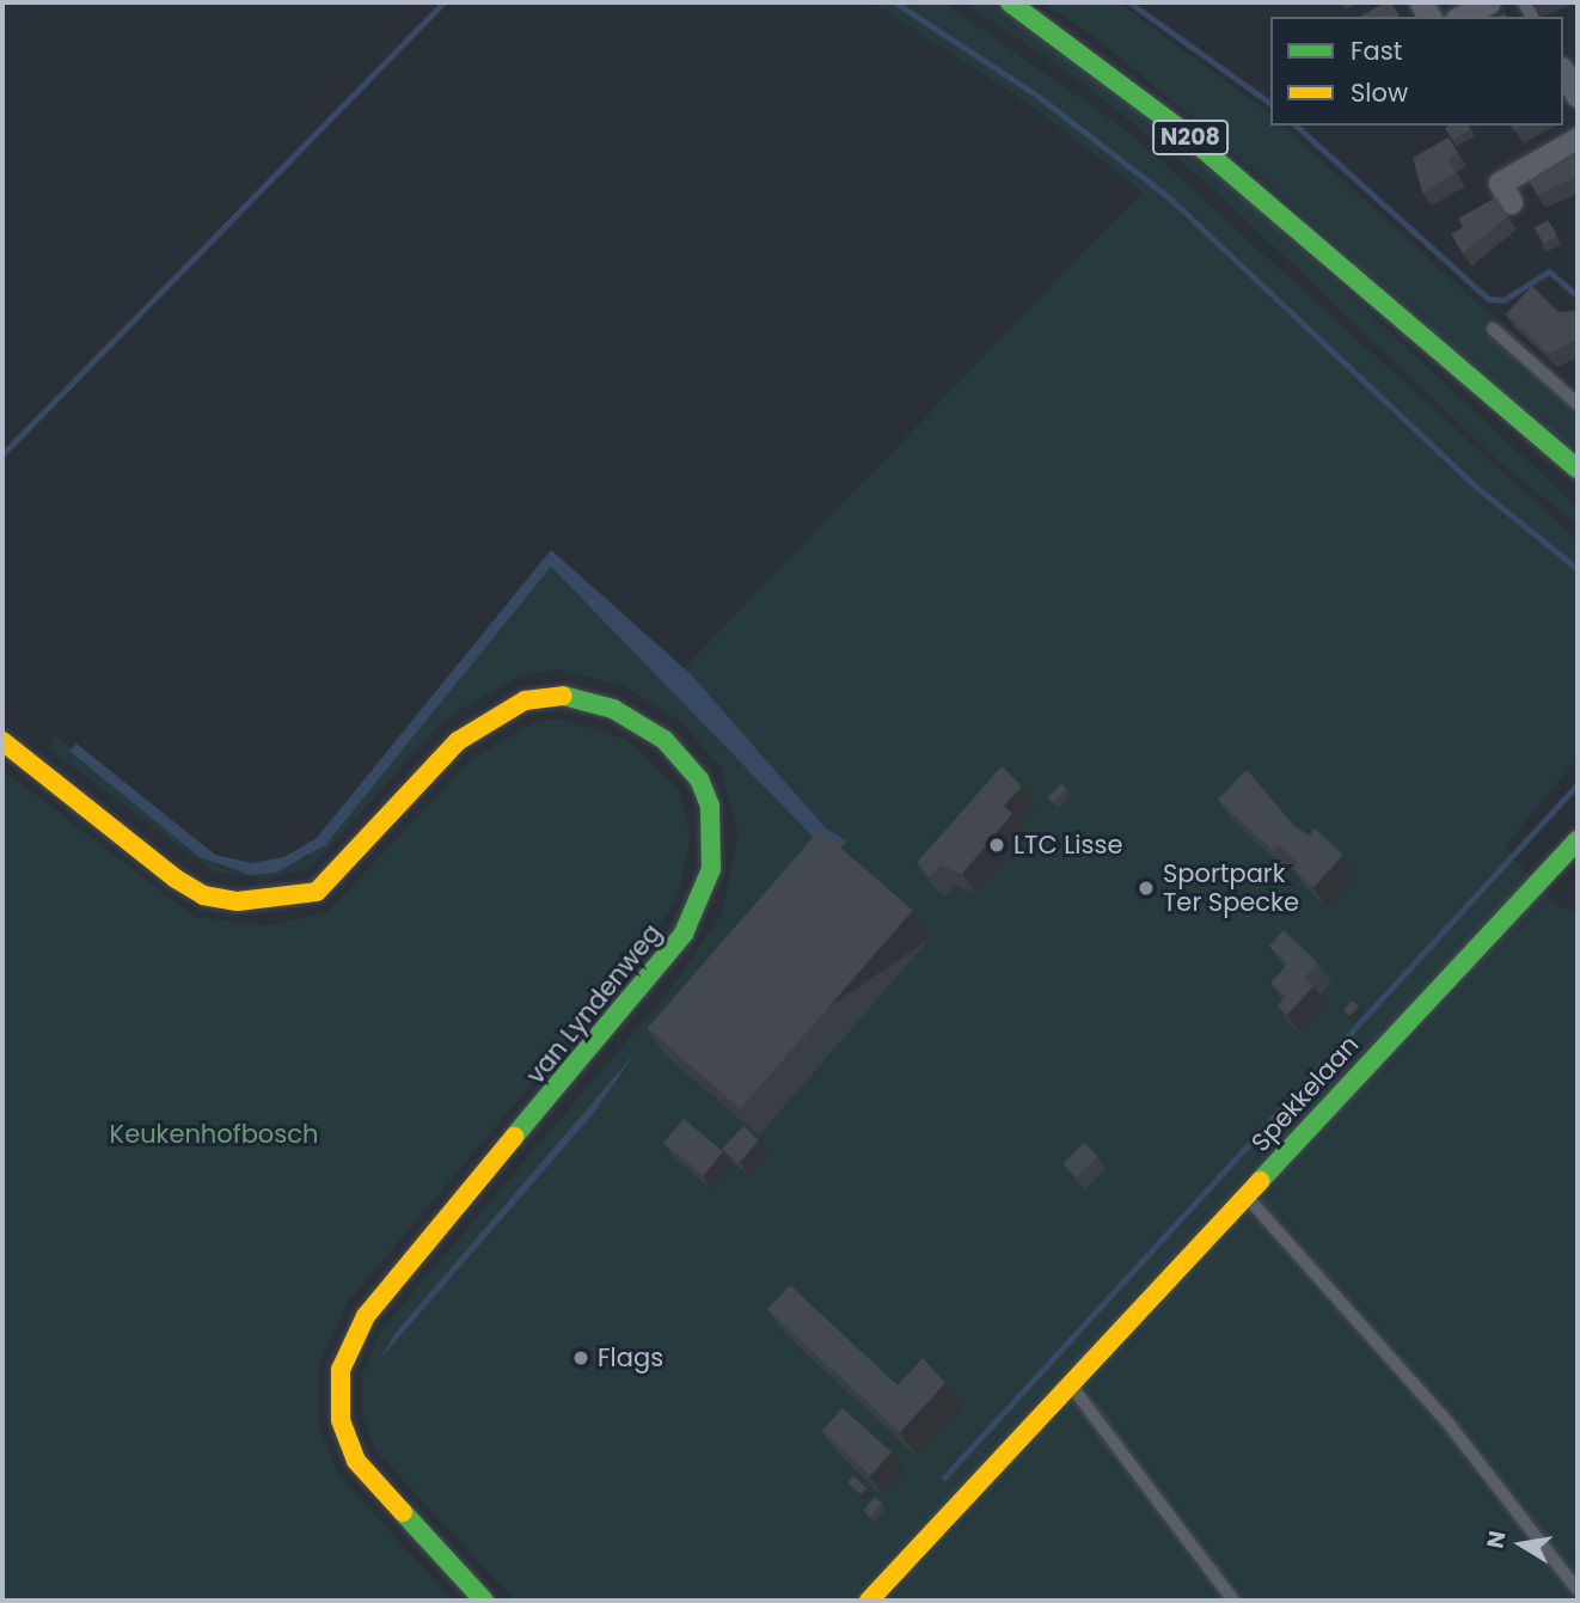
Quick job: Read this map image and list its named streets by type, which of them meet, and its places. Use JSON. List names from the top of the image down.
{
  "streets": {
    "street": ["N208", "van Lyndenweg", "Spekkelaan"]
  },
  "parks": ["Keukenhofbosch"],
  "places": ["LTC Lisse", "Sportpark Ter Specke", "Flags"],
  "legend": ["Fast", "Slow"],
  "north": "left"
}
